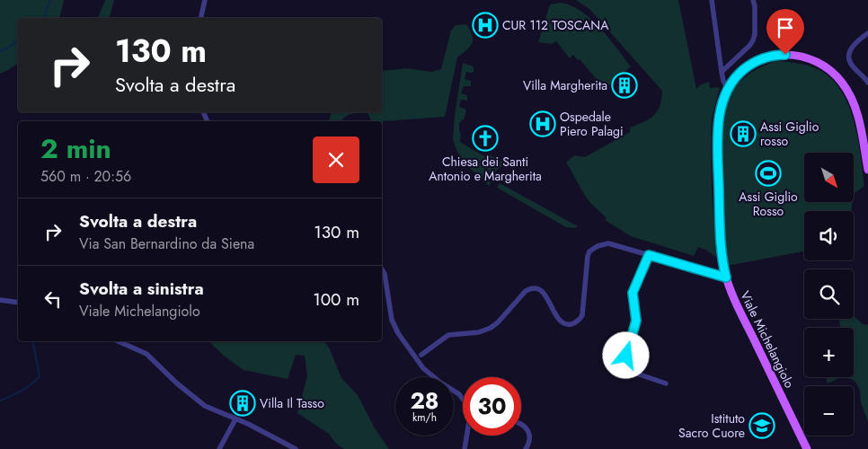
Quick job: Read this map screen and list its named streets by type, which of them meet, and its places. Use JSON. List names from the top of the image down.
{
  "streets": {
    "main road": ["Viale Michelangiolo"]
  },
  "places": {
    "hospital": ["CUR 112 TOSCANA", "Ospedale Piero Palagi"],
    "building": ["Villa Margherita", "Assi Giglio rosso", "Villa Il Tasso"],
    "church": ["Chiesa dei Santi Antonio e Margherita"],
    "sports": ["Assi Giglio Rosso"],
    "school or university": ["Istituto Sacro Cuore"]
  },
  "north": "bottom right",
  "page": {
    "turn": ["130 m", "Svolta a destra"],
    "heading": ["2 min", "560 m · 20:56"],
    "map_buttons": ["+", "−"],
    "list": [
      {
        "name": "Svolta a destra",
        "note": "Via San Bernardino da Siena",
        "value": "130 m"
      },
      {
        "name": "Svolta a sinistra",
        "note": "Viale Michelangiolo",
        "value": "100 m"
      }
    ],
    "speed": "28 km/h",
    "limit": "30"
  }
}
